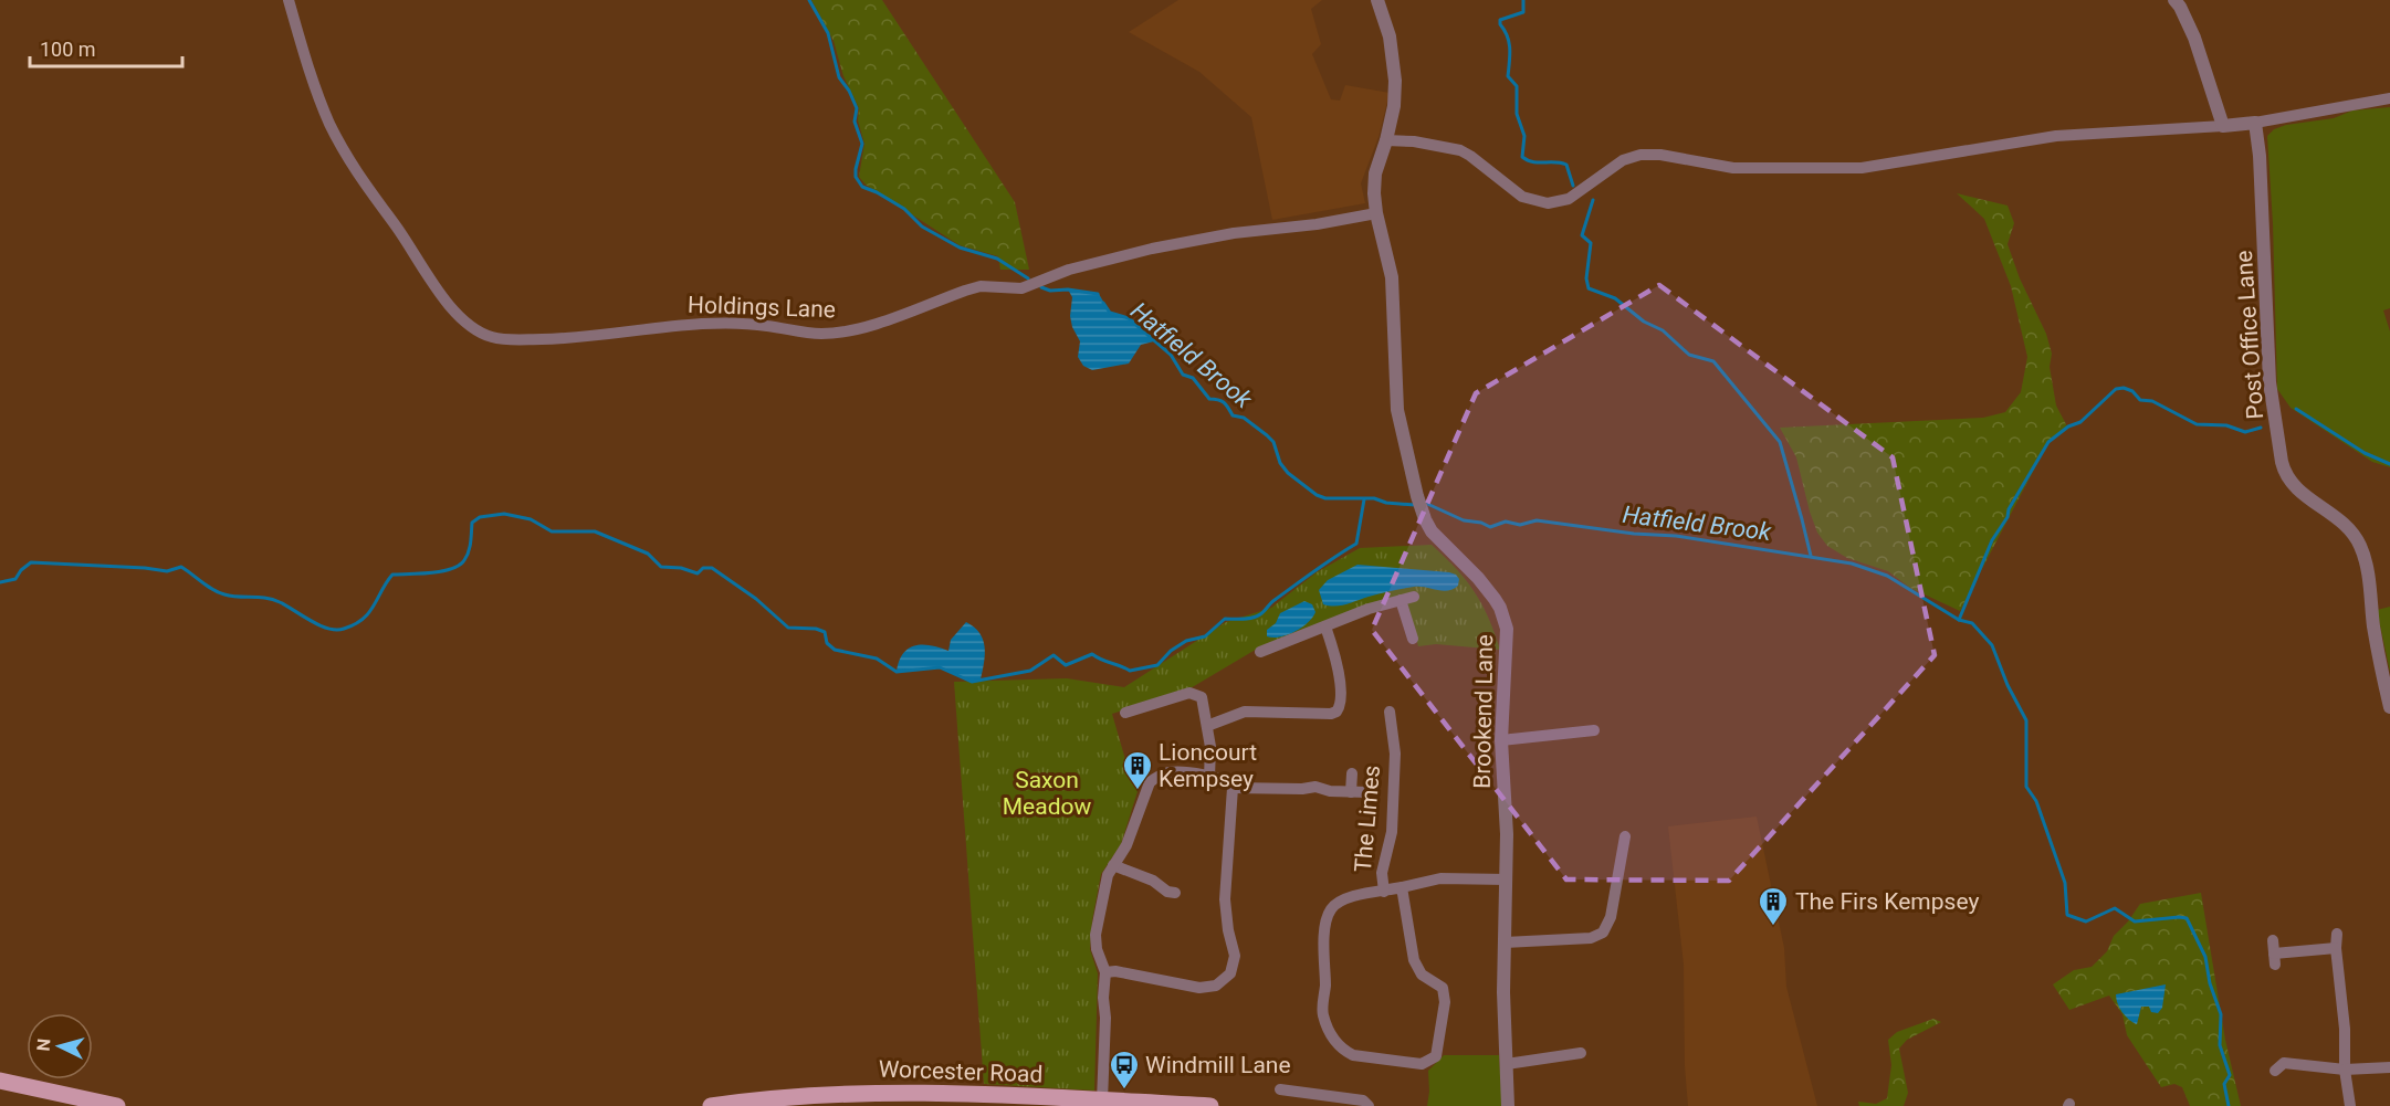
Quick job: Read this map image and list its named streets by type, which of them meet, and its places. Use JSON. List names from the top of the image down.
{
  "streets": {
    "main road": ["Worcester Road"],
    "street": [
      "Holdings Lane",
      "Post Office Lane",
      "Brookend Lane",
      "The Limes"
    ]
  },
  "crossings": [
    ["Holdings Lane", "Brookend Lane"],
    ["Brookend Lane", "The Limes"]
  ],
  "water": ["Hatfield Brook"],
  "parks": ["Saxon Meadow"],
  "places": {
    "building": ["Lioncourt Kempsey", "The Firs Kempsey"],
    "bus stop": ["Windmill Lane"]
  },
  "scale_bar": "100 m",
  "north": "left"
}
